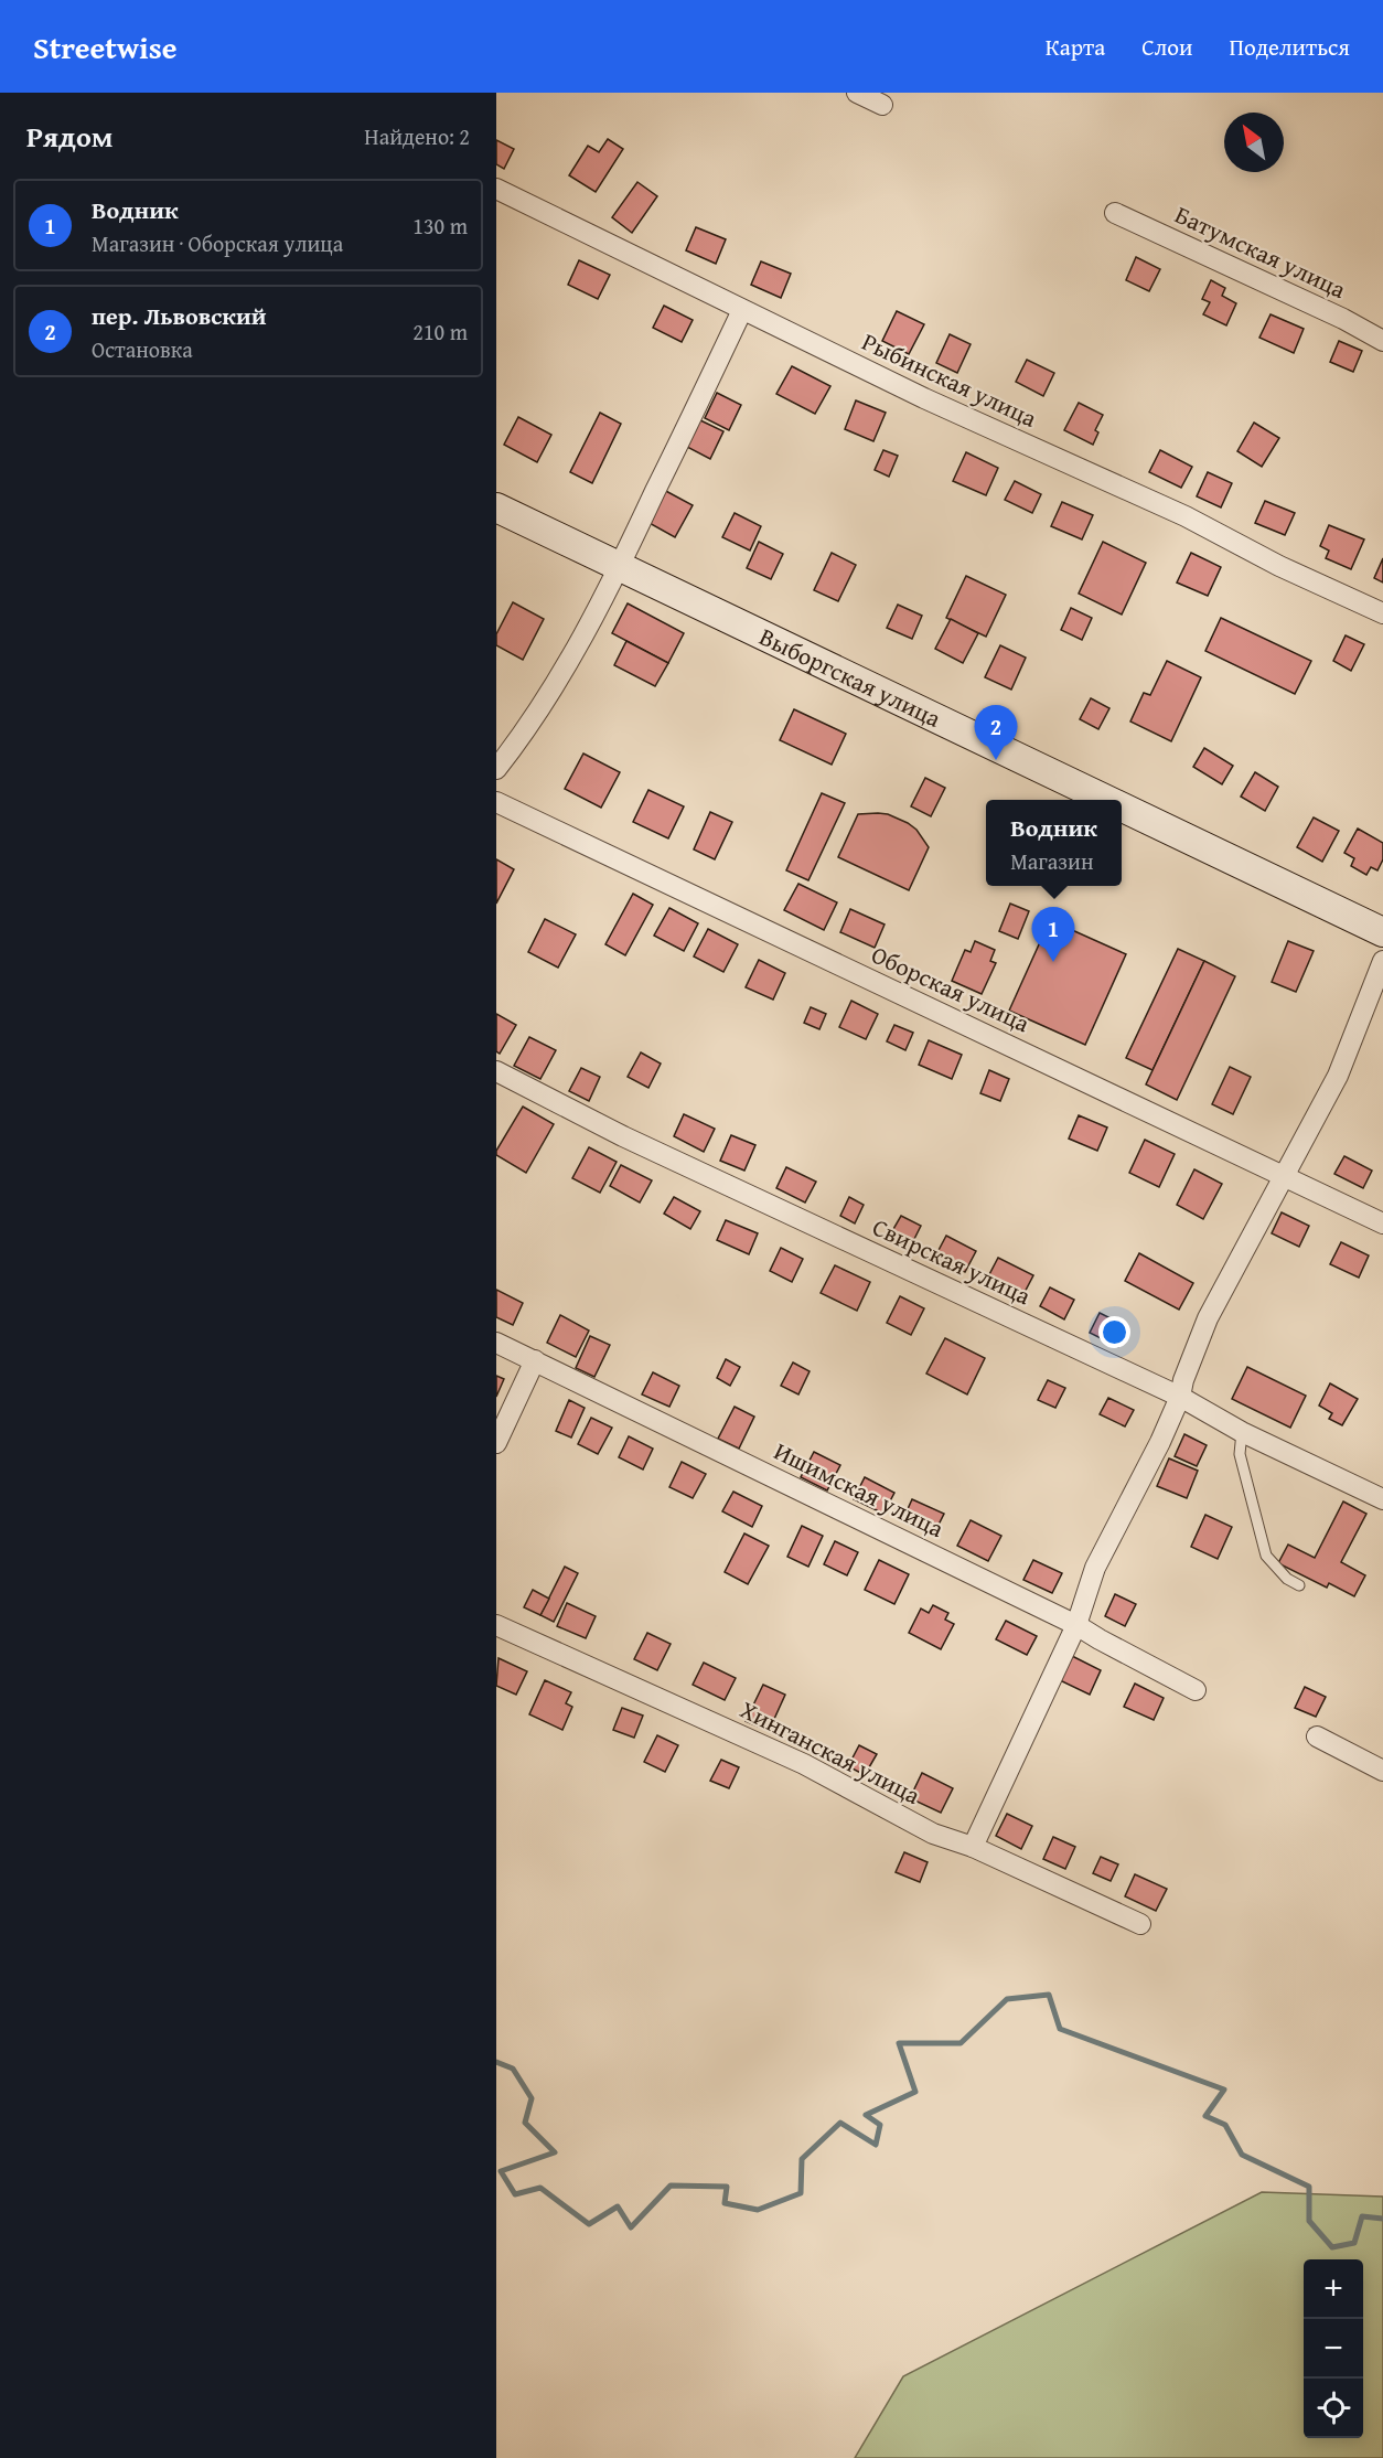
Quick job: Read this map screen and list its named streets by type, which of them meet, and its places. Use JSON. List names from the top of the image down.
{
  "streets": {
    "street": [
      "Батумская улица",
      "Рыбинская улица",
      "Выборгская улица",
      "Оборская улица",
      "Свирская улица",
      "Ишимская улица",
      "Хинганская улица"
    ]
  },
  "north": "top left",
  "page": {
    "header": "Streetwise",
    "nav": ["Карта", "Слои", "Поделиться"],
    "heading": ["Рядом", "Найдено: 2"],
    "list": [
      {
        "mark": "1",
        "name": "Водник",
        "note": "Магазин · Оборская улица",
        "value": "130 m"
      },
      {
        "mark": "2",
        "name": "пер. Львовский",
        "note": "Остановка",
        "value": "210 m"
      }
    ],
    "pins": ["2", "1"],
    "popup": ["Водник", "Магазин"],
    "map_buttons": ["+", "−"]
  }
}
